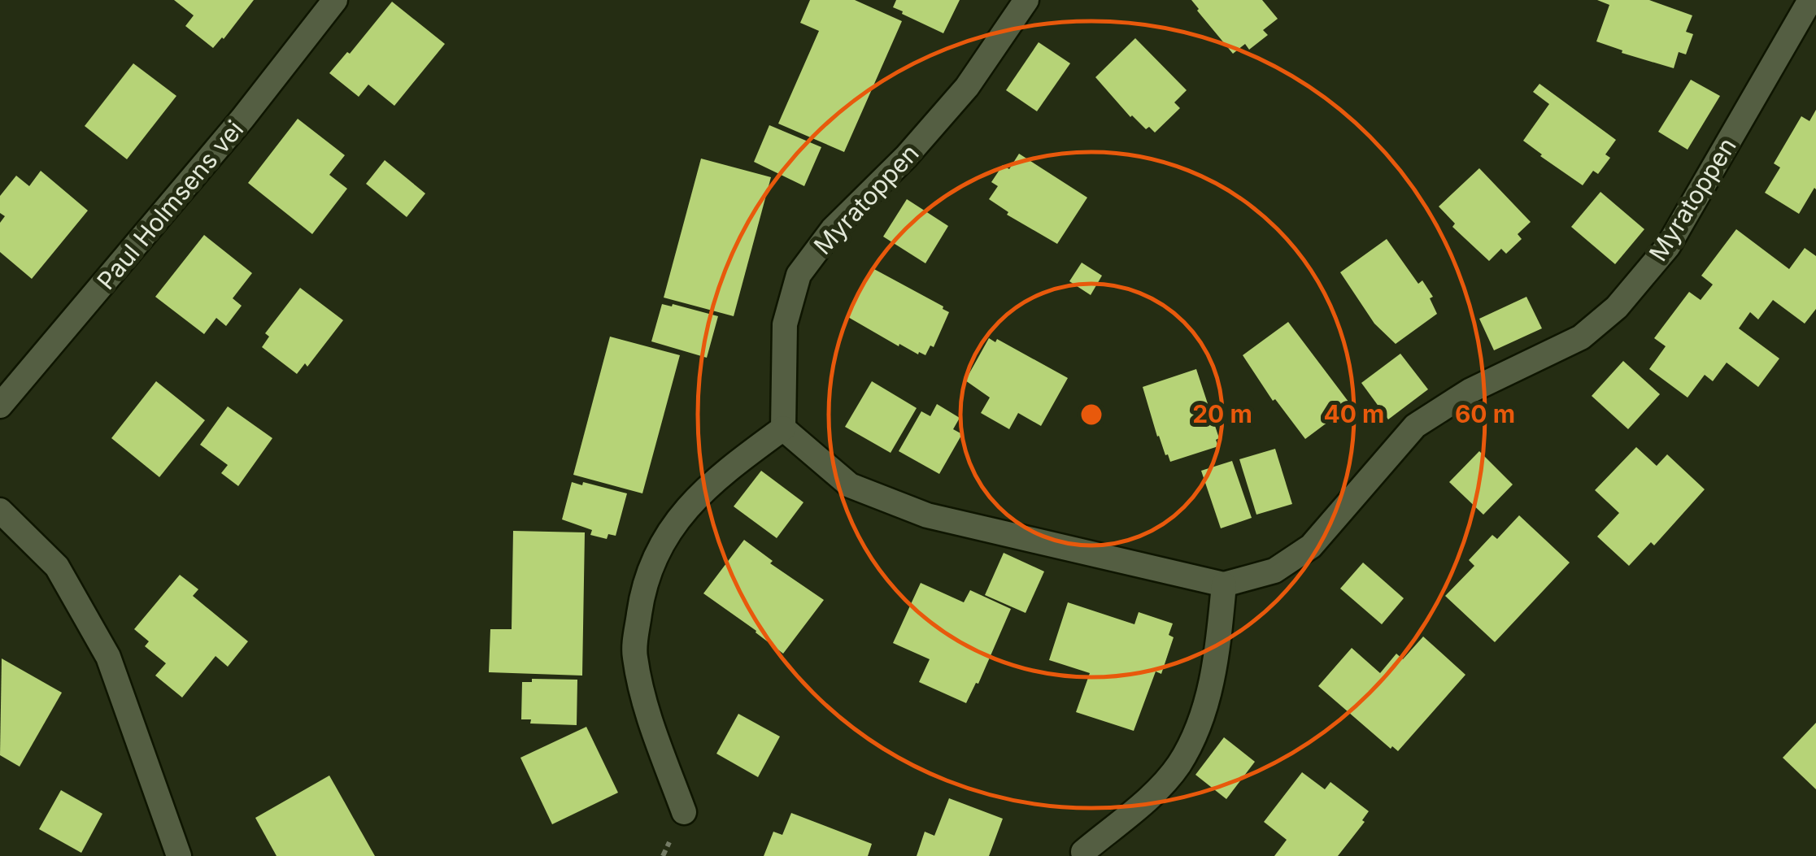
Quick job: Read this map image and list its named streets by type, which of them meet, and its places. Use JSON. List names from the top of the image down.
{
  "streets": {
    "street": ["Myratoppen", "Paul Holmsens vei"]
  },
  "rings": ["20 m", "40 m", "60 m"]
}
